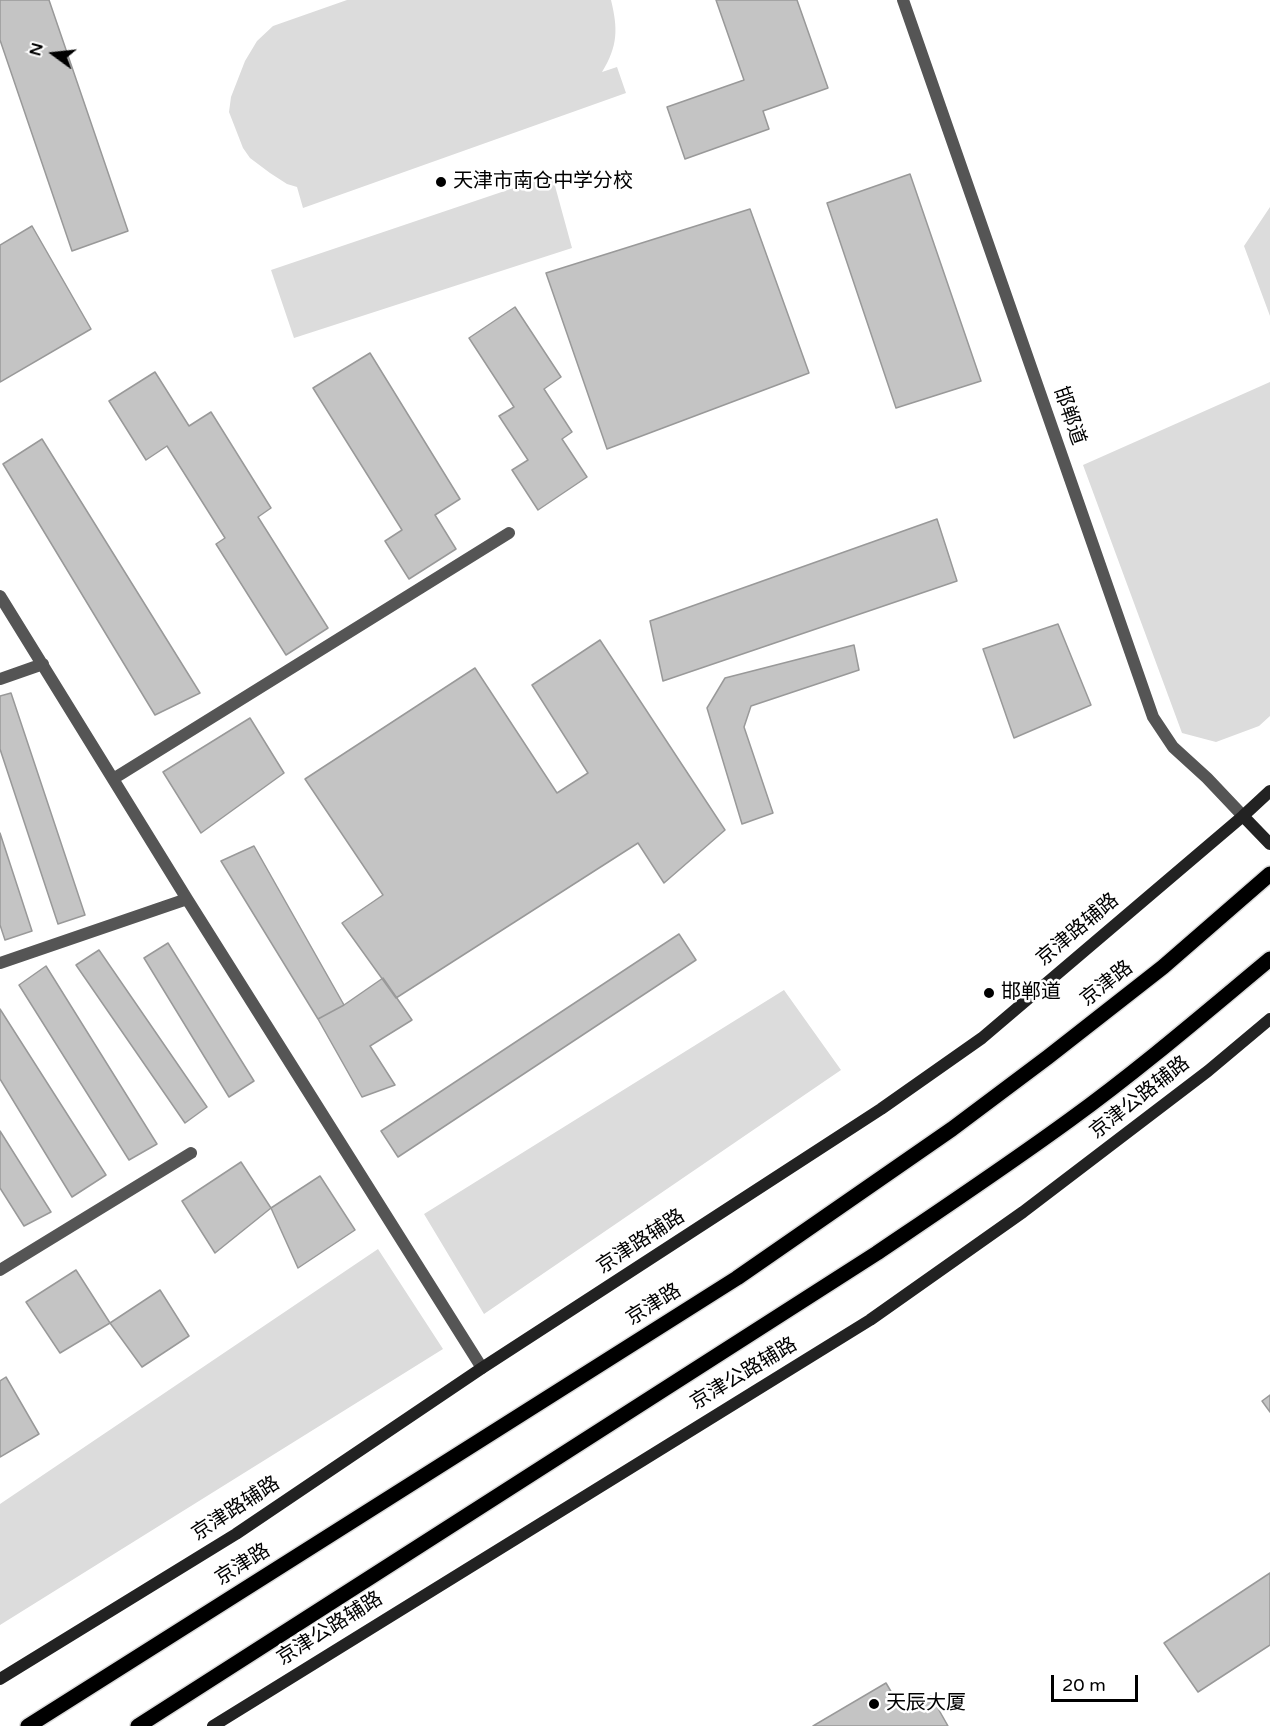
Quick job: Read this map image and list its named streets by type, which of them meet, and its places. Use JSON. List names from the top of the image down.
{
  "streets": {
    "main road": ["京津路"],
    "street": ["邯郸道", "京津路辅路", "京津公路辅路"]
  },
  "crossings": [
    ["邯郸道", "京津路辅路"]
  ],
  "places": ["天津市南仓中学分校", "邯郸道", "天辰大厦"],
  "scale_bar": "20 m",
  "north": "left"
}
